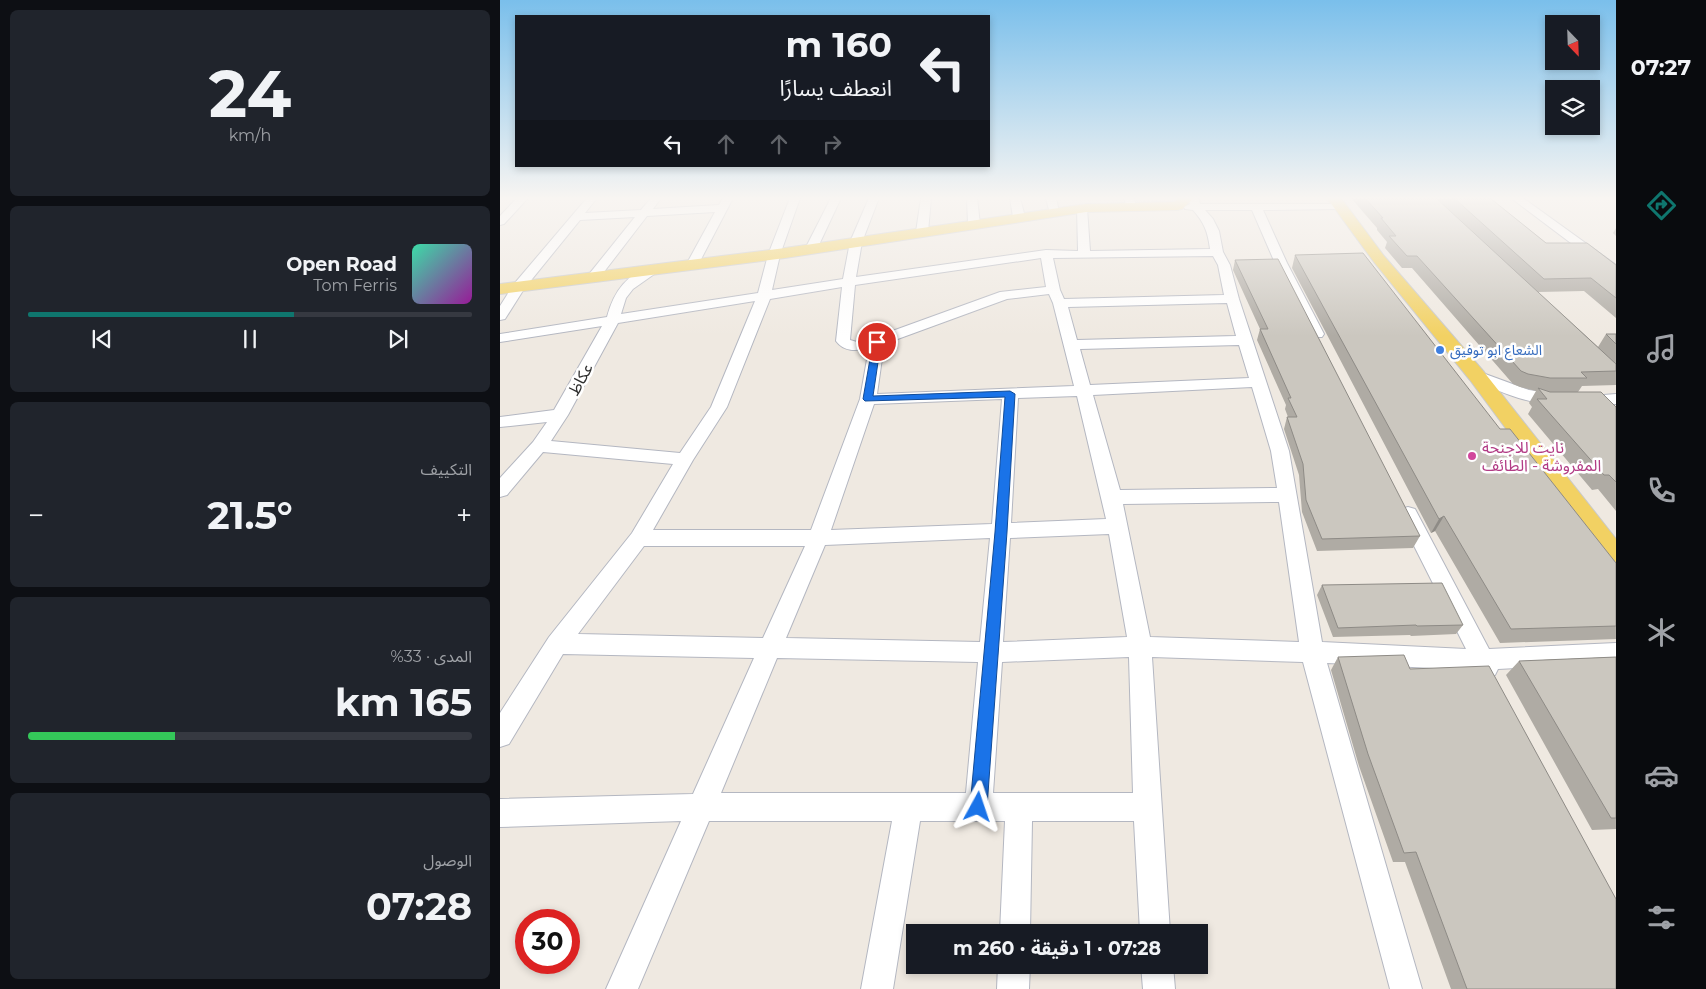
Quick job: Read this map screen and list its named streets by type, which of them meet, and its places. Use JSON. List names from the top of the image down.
{
  "streets": {
    "street": ["عكاظ"]
  },
  "places": ["الشعاع ابو توفيق", "نايت للاجنحة المفروشة - الطائف"],
  "north": "bottom right",
  "page": {
    "tabs": "07:27",
    "tile": [
      ["24", "km/h"],
      "التكييف",
      ["المدى · 33%", "165 km"],
      ["الوصول", "07:28"]
    ],
    "turn": ["160 m", "انعطف يسارًا"],
    "song": ["Open Road", "Tom Ferris"],
    "heat": ["−", "21.5°", "+"],
    "limit": "30",
    "trip": "07:28 · 1 دقيقة · 260 m"
  }
}
